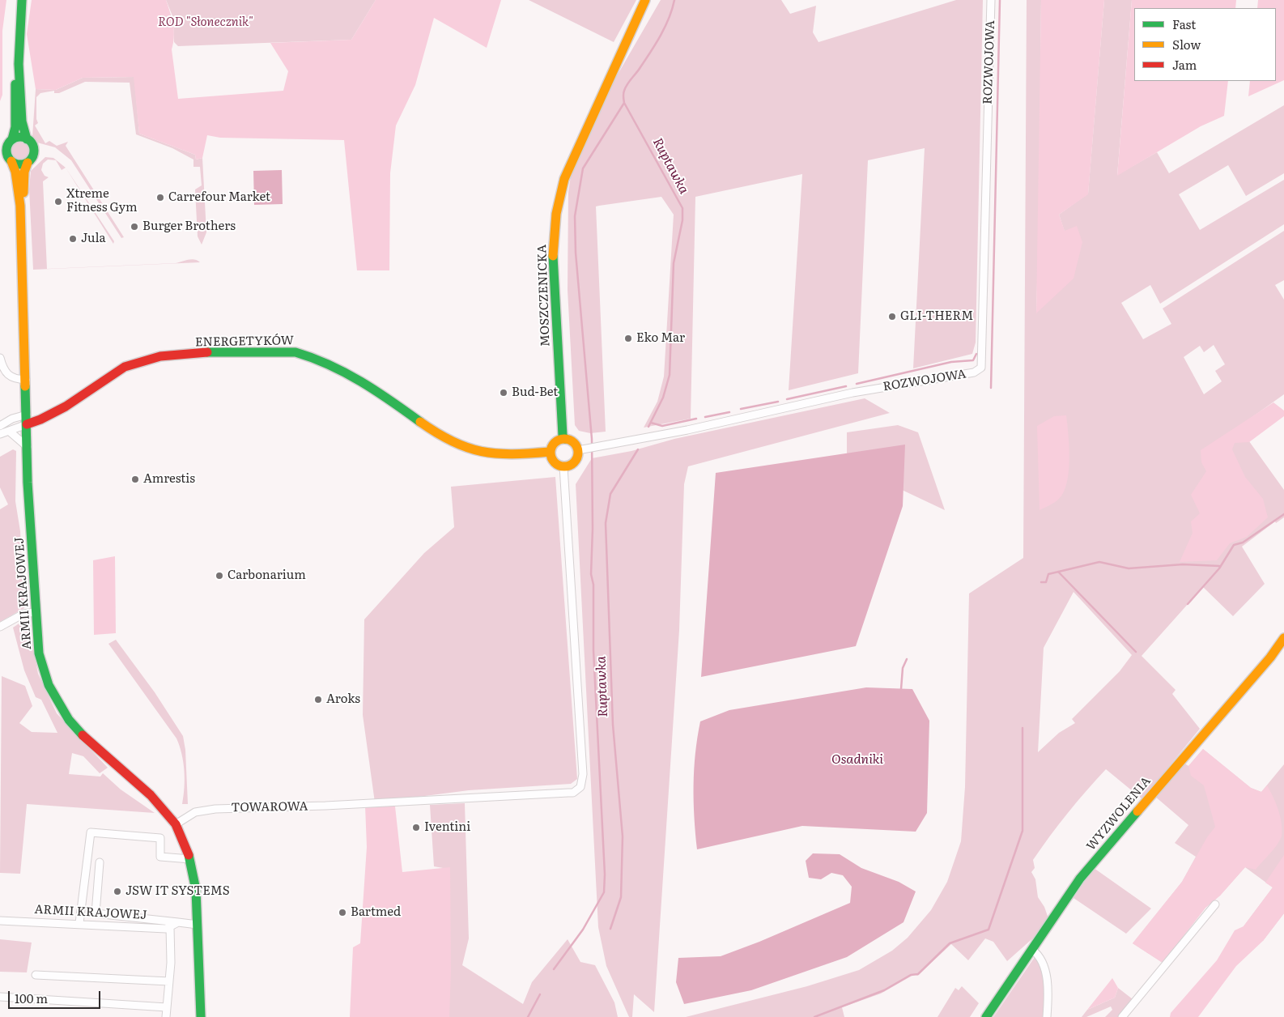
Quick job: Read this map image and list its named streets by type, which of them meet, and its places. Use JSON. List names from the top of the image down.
{
  "streets": {
    "street": [
      "ROZWOJOWA",
      "MOSZCZENICKA",
      "ENERGETYKÓW",
      "ARMII KRAJOWEJ",
      "TOWAROWA",
      "WYZWOLENIA"
    ]
  },
  "crossings": [
    ["ROZWOJOWA", "MOSZCZENICKA"],
    ["ROZWOJOWA", "ENERGETYKÓW"],
    ["ROZWOJOWA", "TOWAROWA"],
    ["MOSZCZENICKA", "ENERGETYKÓW"],
    ["MOSZCZENICKA", "TOWAROWA"],
    ["ENERGETYKÓW", "ARMII KRAJOWEJ"],
    ["ENERGETYKÓW", "TOWAROWA"],
    ["ARMII KRAJOWEJ", "TOWAROWA"]
  ],
  "water": ["Ruptawka", "Osadniki"],
  "parks": ["ROD \"Słonecznik\""],
  "places": [
    "Carrefour Market",
    "Xtreme Fitness Gym",
    "Burger Brothers",
    "Jula",
    "GLI-THERM",
    "Eko Mar",
    "Bud-Bet",
    "Amrestis",
    "Carbonarium",
    "Aroks",
    "Iventini",
    "JSW IT SYSTEMS",
    "Bartmed"
  ],
  "legend": ["Fast", "Slow", "Jam"],
  "scale_bar": "100 m"
}
